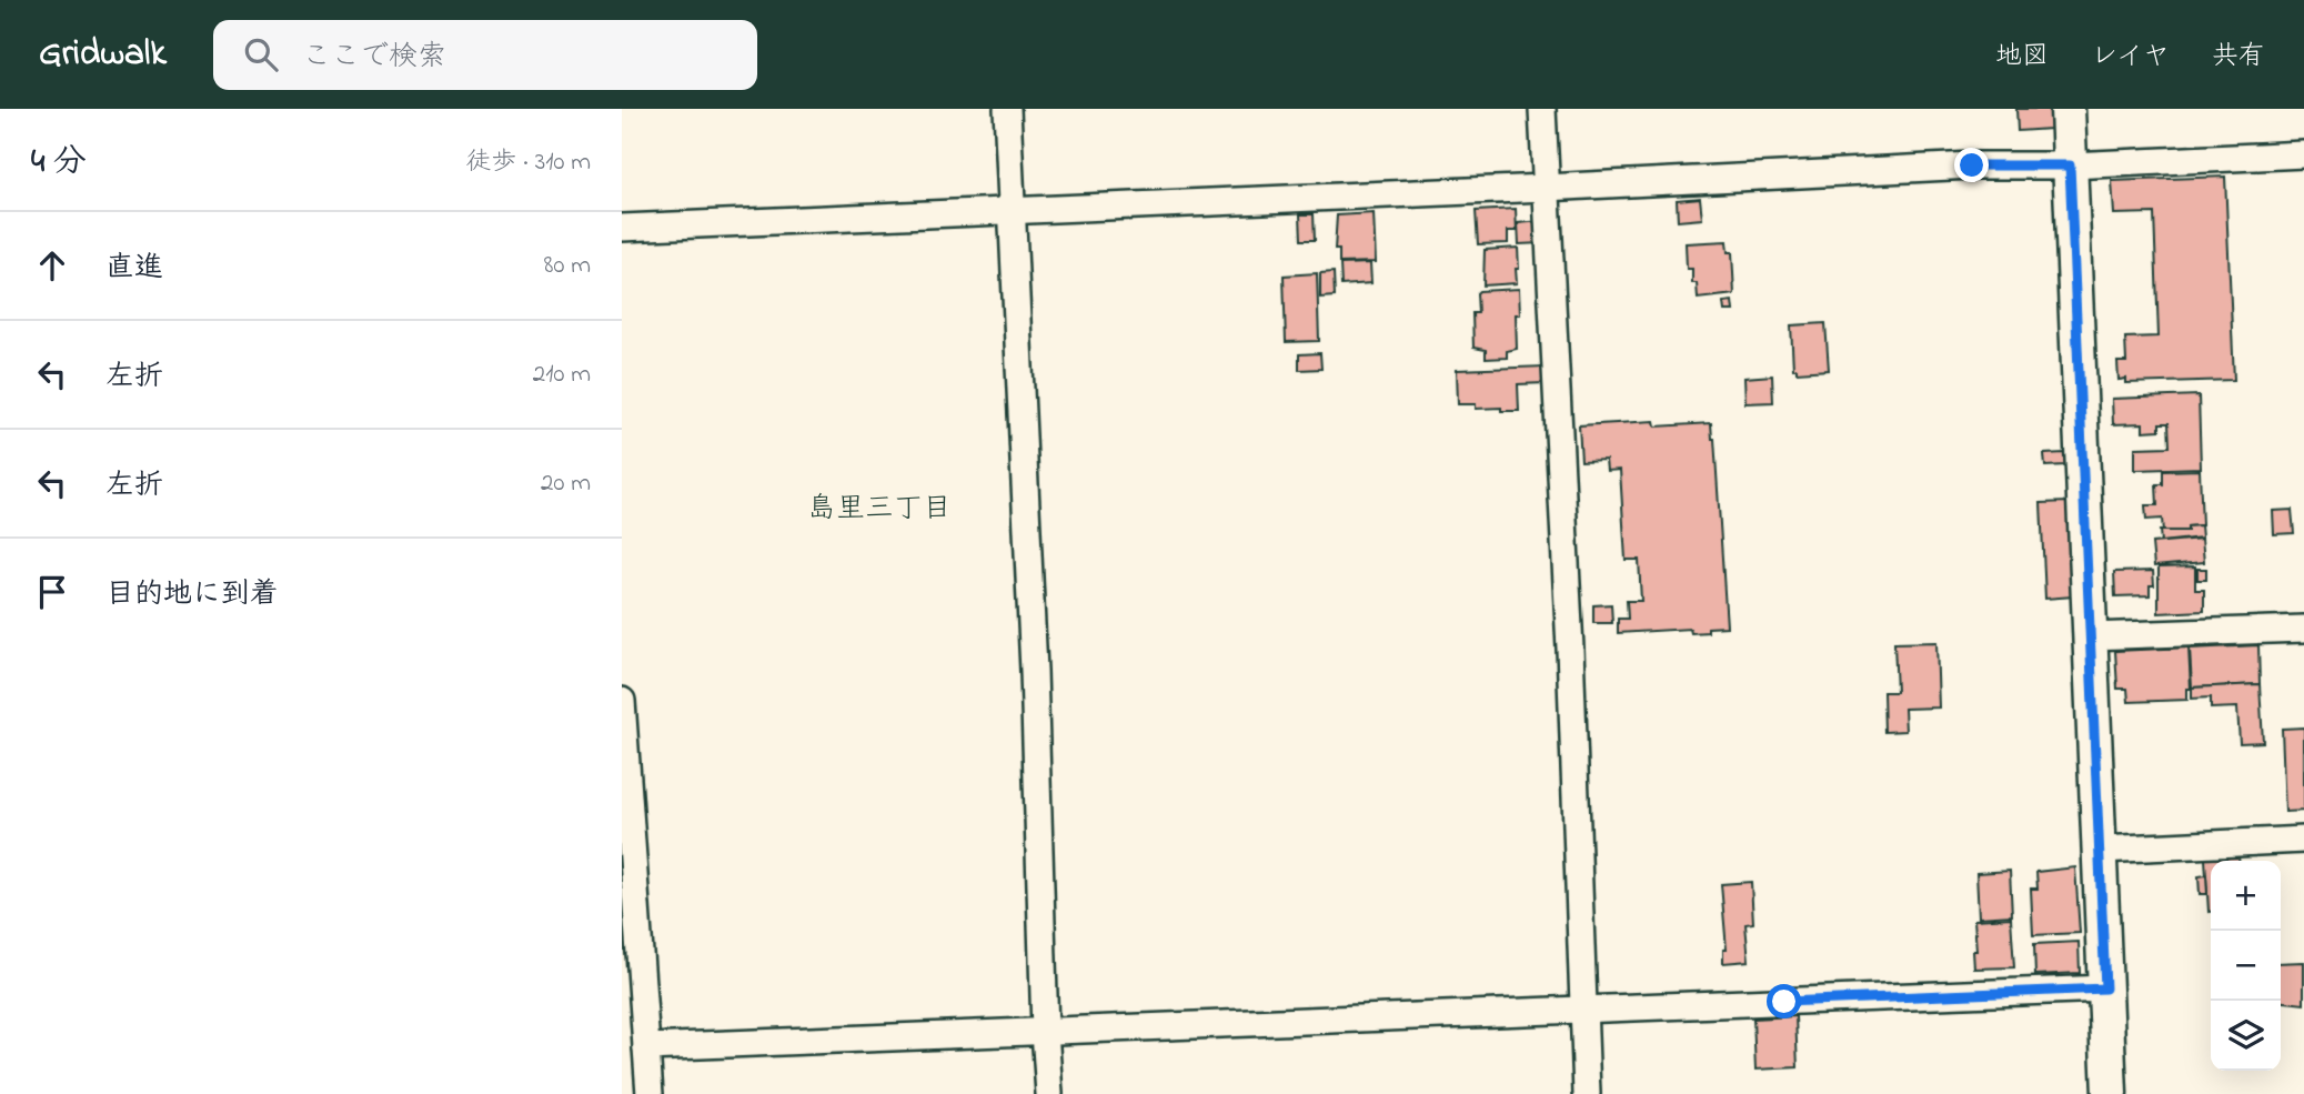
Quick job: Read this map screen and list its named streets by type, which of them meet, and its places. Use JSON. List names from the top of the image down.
{
  "districts": ["島里三丁目"],
  "page": {
    "header": "Gridwalk",
    "search": "ここで検索",
    "nav": ["地図", "レイヤ", "共有"],
    "heading": ["4 分", "徒歩 · 310 m"],
    "list": [
      ["直進", "80 m"],
      ["左折", "210 m"],
      ["左折", "20 m"],
      "目的地に到着"
    ],
    "map_buttons": ["+", "−"]
  }
}
